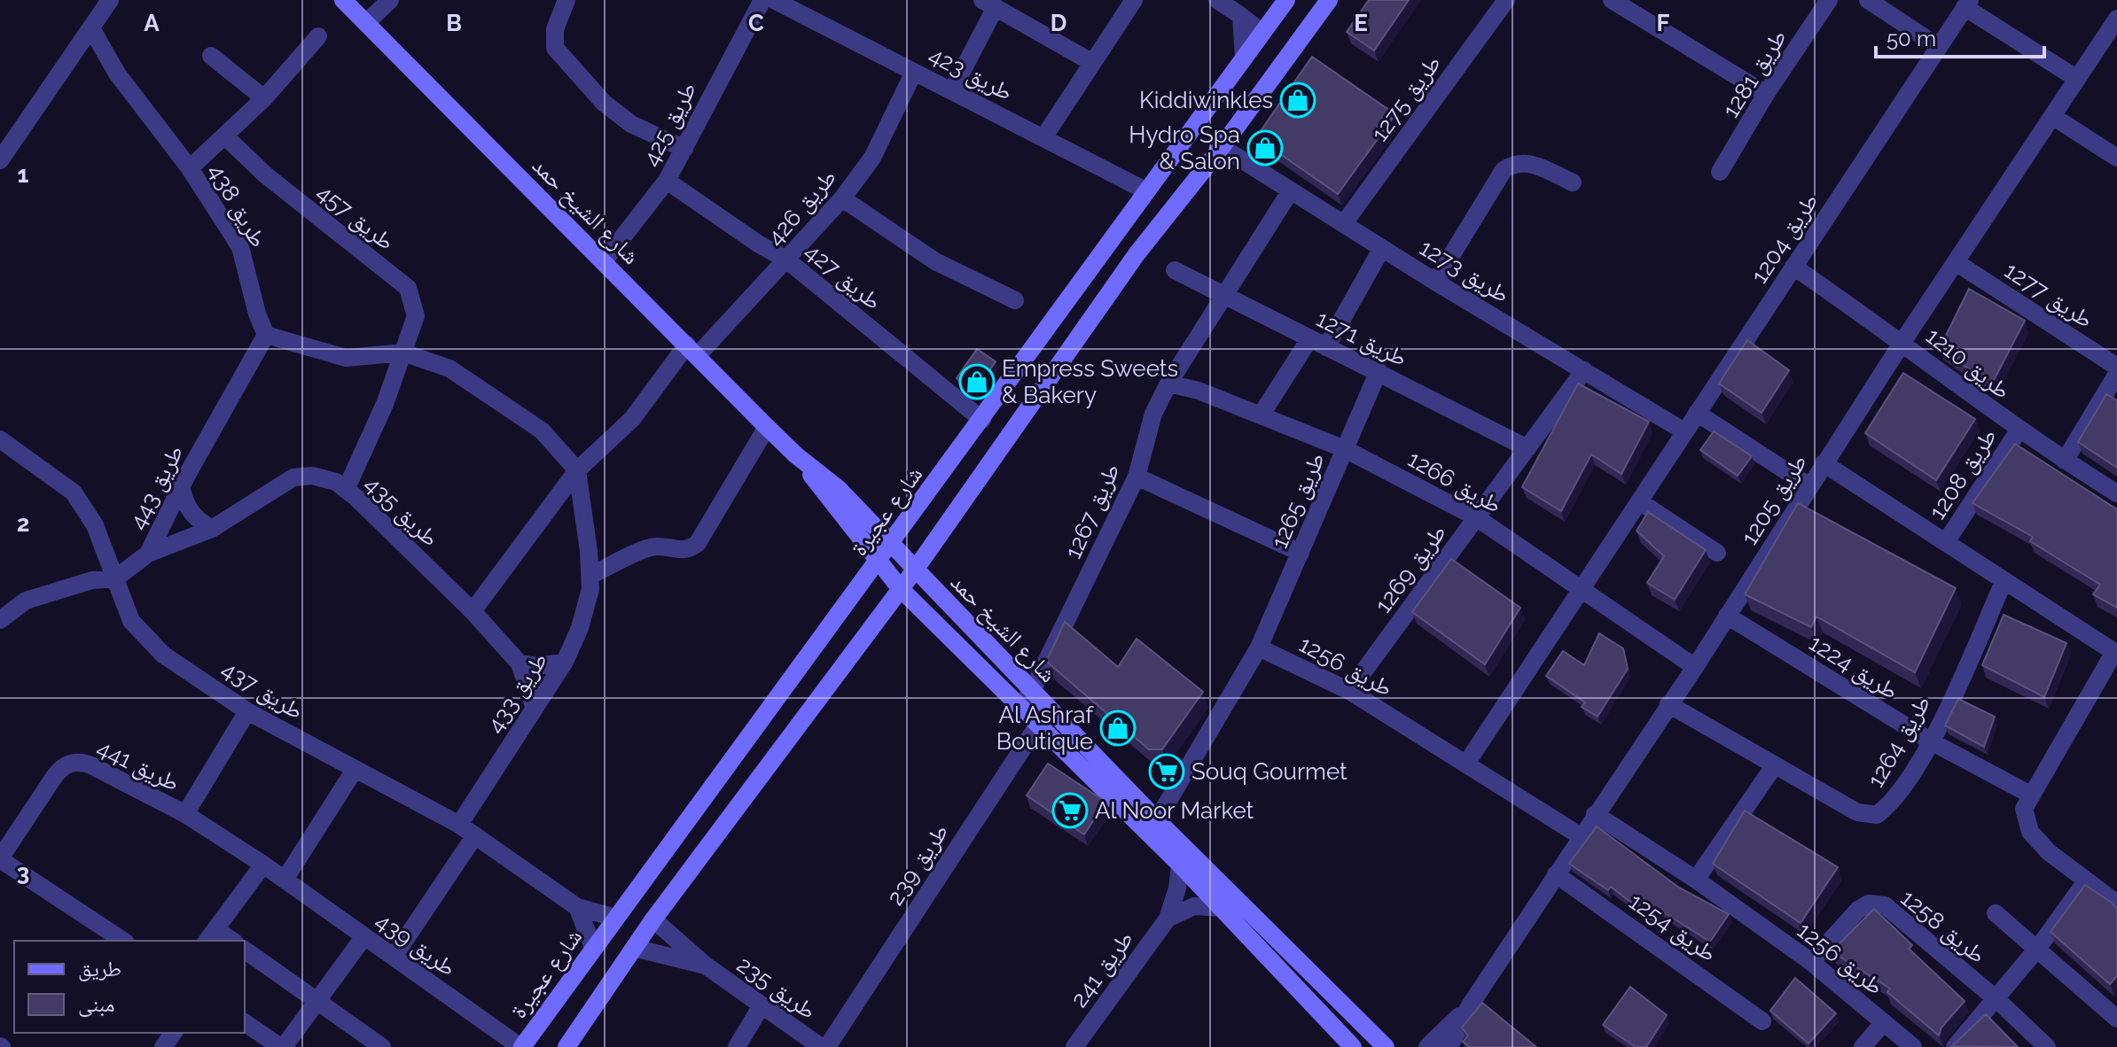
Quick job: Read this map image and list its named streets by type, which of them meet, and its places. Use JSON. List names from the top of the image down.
{
  "streets": {
    "street": [
      "طريق 423",
      "طريق 1281",
      "طريق 1275",
      "طريق 425",
      "طريق 438",
      "طريق 426",
      "شارع الشيخ حمد",
      "طريق 457",
      "طريق 1204",
      "طريق 1273",
      "طريق 427",
      "طريق 1277",
      "طريق 1271",
      "طريق 1210",
      "طريق 1208",
      "طريق 1266",
      "طريق 443",
      "طريق 1205",
      "طريق 1265",
      "طريق 435",
      "شارع عجيرة",
      "طريق 1267",
      "طريق 1269",
      "طريق 1256",
      "طريق 1224",
      "طريق 437",
      "طريق 433",
      "طريق 1264",
      "طريق 441",
      "طريق 239",
      "طريق 1258",
      "طريق 1254",
      "طريق 439",
      "طريق 241",
      "طريق 235"
    ]
  },
  "crossings": [
    ["طريق 423", "طريق 426"],
    ["طريق 423", "شارع عجيرة"],
    ["طريق 1275", "طريق 1273"],
    ["طريق 425", "شارع الشيخ حمد"],
    ["طريق 425", "طريق 427"],
    ["طريق 438", "طريق 443"],
    ["طريق 426", "شارع الشيخ حمد"],
    ["طريق 426", "طريق 427"],
    ["طريق 426", "طريق 435"],
    ["طريق 426", "طريق 433"],
    ["شارع الشيخ حمد", "شارع عجيرة"],
    ["شارع الشيخ حمد", "طريق 1267"],
    ["شارع الشيخ حمد", "طريق 239"],
    ["شارع الشيخ حمد", "طريق 241"],
    ["طريق 457", "طريق 435"],
    ["طريق 1204", "طريق 1273"],
    ["طريق 1204", "طريق 1210"],
    ["طريق 1204", "طريق 1266"],
    ["طريق 1204", "طريق 1256"],
    ["طريق 1273", "طريق 1267"],
    ["طريق 1273", "طريق 1269"],
    ["طريق 427", "شارع عجيرة"],
    ["طريق 1277", "طريق 1205"],
    ["طريق 1271", "طريق 1265"],
    ["طريق 1271", "طريق 1267"],
    ["طريق 1271", "طريق 1269"],
    ["طريق 1210", "طريق 1208"],
    ["طريق 1210", "طريق 1205"],
    ["طريق 1266", "طريق 1205"],
    ["طريق 1266", "طريق 1265"],
    ["طريق 1266", "طريق 1267"],
    ["طريق 1266", "طريق 1269"],
    ["طريق 443", "طريق 435"],
    ["طريق 443", "طريق 437"],
    ["طريق 1205", "طريق 1256"],
    ["طريق 1205", "طريق 1224"],
    ["طريق 1205", "طريق 1264"],
    ["طريق 1205", "طريق 1254"],
    ["طريق 1265", "طريق 1256"],
    ["طريق 435", "طريق 433"],
    ["شارع عجيرة", "طريق 437"],
    ["شارع عجيرة", "طريق 439"],
    ["طريق 1269", "طريق 1256"],
    ["طريق 1256", "طريق 1258"],
    ["طريق 1224", "طريق 1264"],
    ["طريق 437", "طريق 433"],
    ["طريق 437", "طريق 441"],
    ["طريق 441", "طريق 439"]
  ],
  "places": {
    "shop": [
      "Kiddiwinkles",
      "Hydro Spa & Salon",
      "Empress Sweets & Bakery",
      "Al Ashraf Boutique"
    ],
    "supermarket": ["Souq Gourmet", "Al Noor Market"]
  },
  "legend": ["طريق", "مبنى"],
  "scale_bar": "50 m",
  "grid": {
    "columns": [
      "A",
      "B",
      "C",
      "D",
      "E",
      "F"
    ],
    "rows": ["1", "2", "3"]
  }
}
